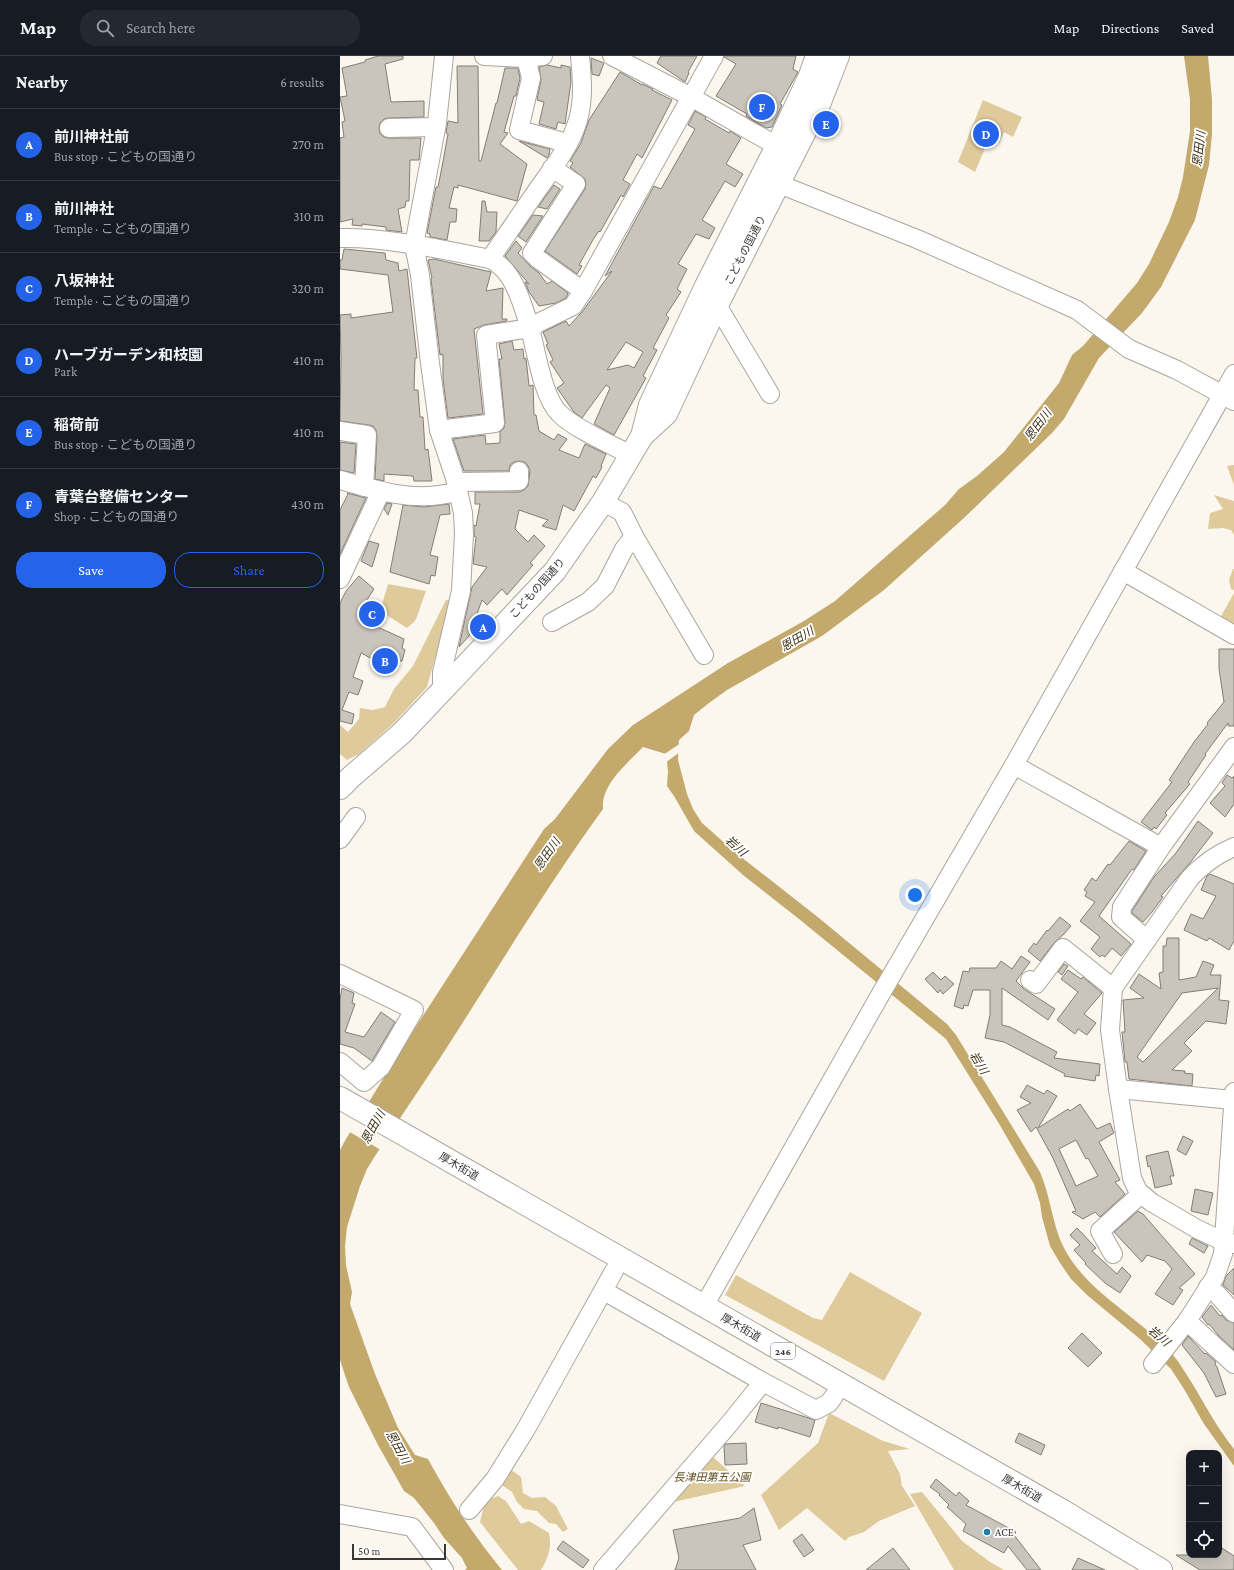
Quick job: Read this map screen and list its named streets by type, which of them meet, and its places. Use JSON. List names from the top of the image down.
{
  "streets": {
    "main road": ["こどもの国通り", "厚木街道", "246"]
  },
  "water": ["恩田川", "岩川"],
  "parks": ["長津田第五公園"],
  "places": ["ACE"],
  "scale_bar": "50 m",
  "page": {
    "header": "Map",
    "search": "Search here",
    "nav": ["Map", "Directions", "Saved"],
    "heading": ["Nearby", "6 results"],
    "pins": [
      "F",
      "E",
      "D",
      "C",
      "A",
      "B"
    ],
    "list": [
      {
        "mark": "A",
        "name": "前川神社前",
        "note": "Bus stop · こどもの国通り",
        "value": "270 m"
      },
      {
        "mark": "B",
        "name": "前川神社",
        "note": "Temple · こどもの国通り",
        "value": "310 m"
      },
      {
        "mark": "C",
        "name": "八坂神社",
        "note": "Temple · こどもの国通り",
        "value": "320 m"
      },
      {
        "mark": "D",
        "name": "ハーブガーデン和枝園",
        "note": "Park",
        "value": "410 m"
      },
      {
        "mark": "E",
        "name": "稲荷前",
        "note": "Bus stop · こどもの国通り",
        "value": "410 m"
      },
      {
        "mark": "F",
        "name": "青葉台整備センター",
        "note": "Shop · こどもの国通り",
        "value": "430 m"
      }
    ],
    "buttons": ["Save", "Share"],
    "map_buttons": ["+", "−"],
    "scale": "50 m"
  }
}
